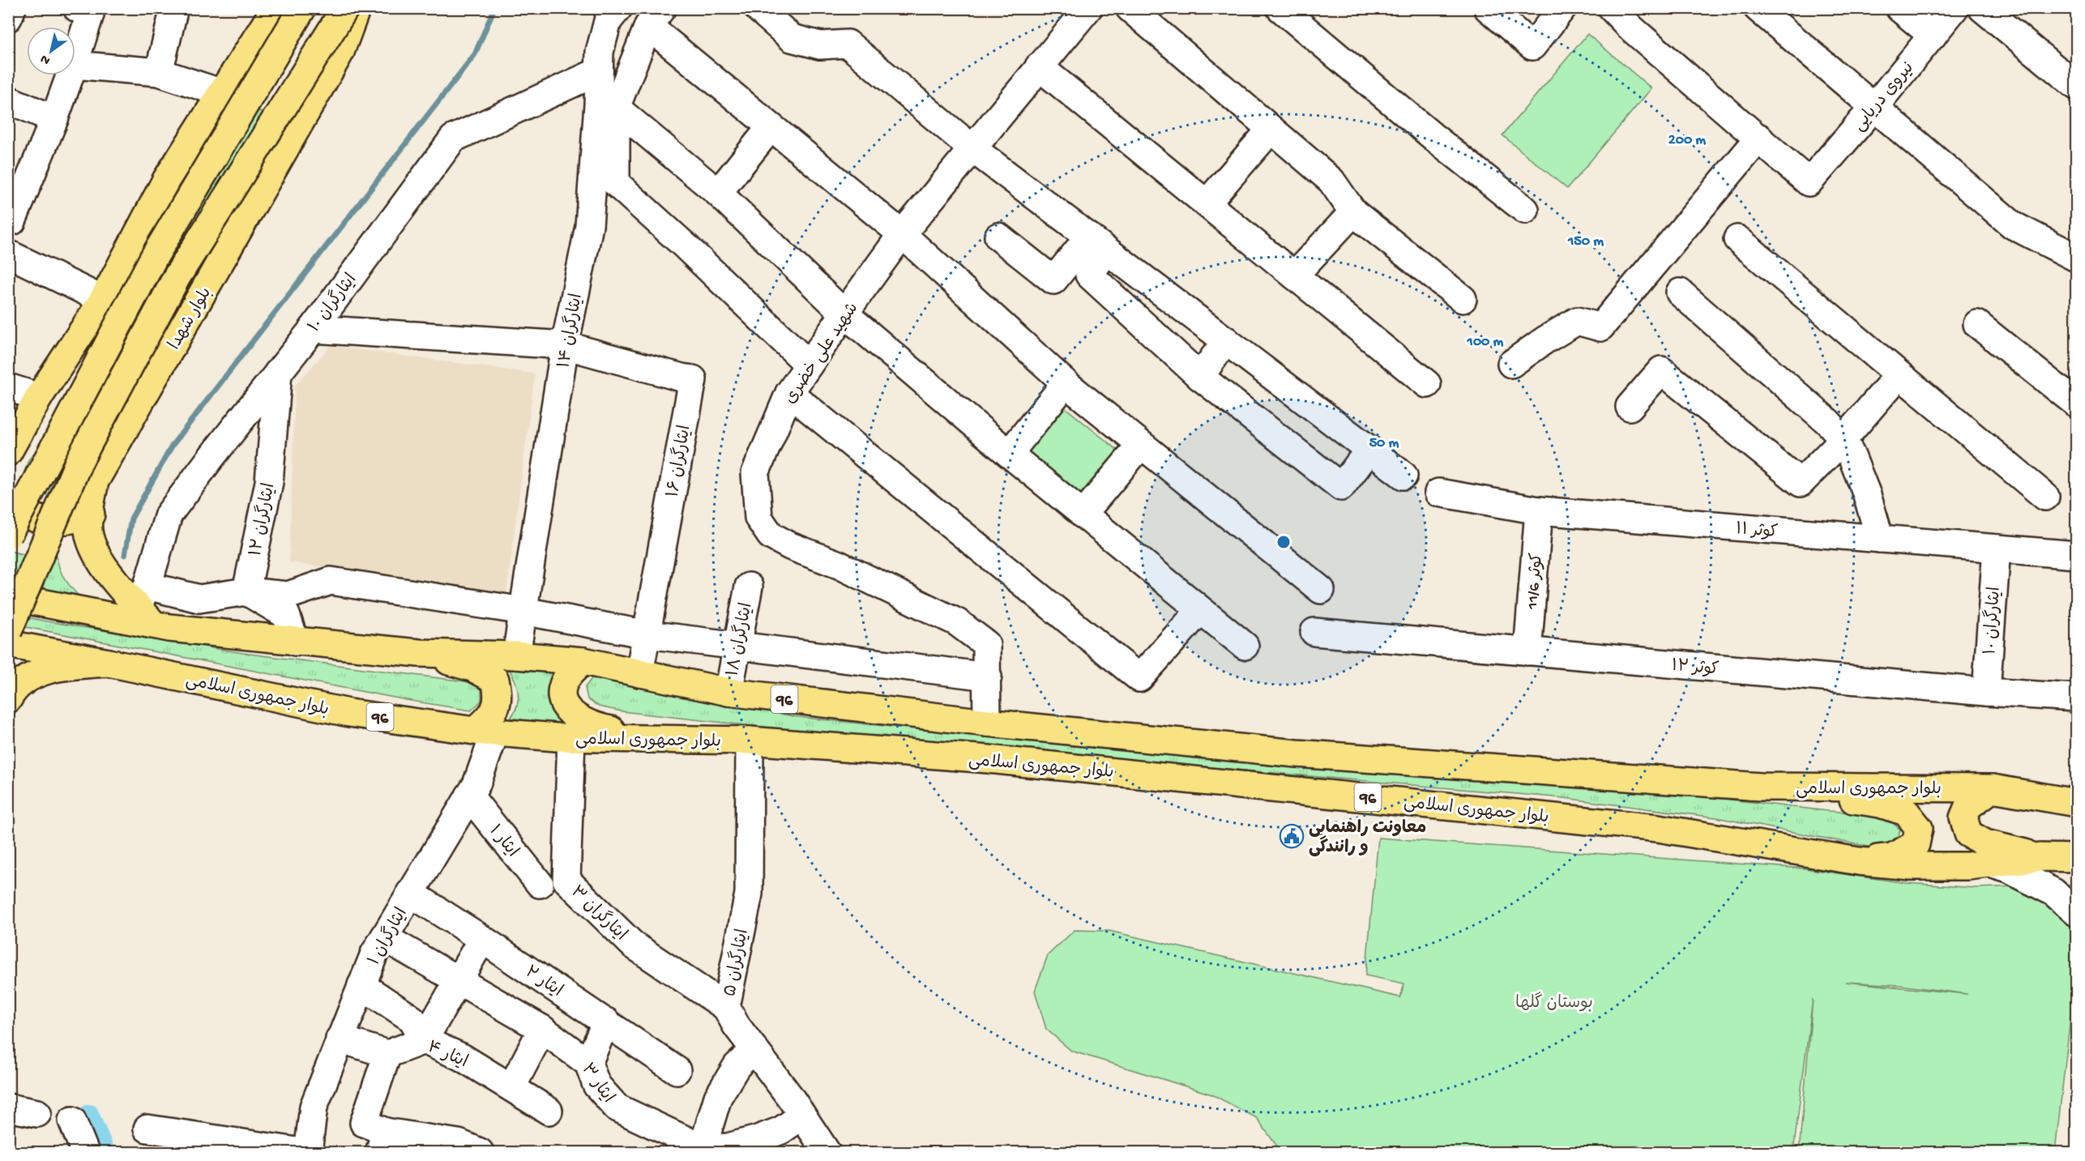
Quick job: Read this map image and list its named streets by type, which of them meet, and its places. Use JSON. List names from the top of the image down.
{
  "streets": {
    "main road": ["بلوار شهدا", "بلوار جمهوری اسلامی", "96"],
    "street": [
      "نیروی دریایی",
      "ایثارگران ۱۰",
      "ایثارگران ۱۴",
      "شهید علی خضری",
      "ایثارگران ۱۶",
      "ایثارگران ۱۲",
      "کوثر ۱۱",
      "کوثر 11/6",
      "ایثارگران ۱۸",
      "کوثر ۱۲",
      "ایثار ۱",
      "ایثارگران ۳",
      "ایثارگران ۱",
      "ایثارگران ۵",
      "ایثار ۲",
      "ایثار ۴",
      "ایثار ۳"
    ]
  },
  "crossings": [
    ["ایثارگران ۱۰", "بلوار شهدا"],
    ["ایثارگران ۱۰", "ایثارگران ۱۴"],
    ["ایثارگران ۱۰", "ایثارگران ۱۲"],
    ["ایثارگران ۱۰", "کوثر ۱۱"],
    ["ایثارگران ۱۰", "کوثر ۱۲"],
    ["ایثارگران ۱۰", "بلوار جمهوری اسلامی"],
    ["بلوار شهدا", "بلوار جمهوری اسلامی"],
    ["ایثارگران ۱۴", "ایثارگران ۱۶"],
    ["ایثارگران ۱۴", "بلوار جمهوری اسلامی"],
    ["شهید علی خضری", "بلوار جمهوری اسلامی"],
    ["ایثارگران ۱۶", "بلوار جمهوری اسلامی"],
    ["کوثر ۱۱", "کوثر 11/6"],
    ["کوثر 11/6", "کوثر ۱۲"],
    ["ایثارگران ۱۸", "بلوار جمهوری اسلامی"],
    ["بلوار جمهوری اسلامی", "96"],
    ["بلوار جمهوری اسلامی", "ایثارگران ۳"],
    ["بلوار جمهوری اسلامی", "ایثارگران ۱"],
    ["بلوار جمهوری اسلامی", "ایثارگران ۵"],
    ["ایثار ۱", "ایثارگران ۱"],
    ["ایثارگران ۳", "ایثارگران ۵"],
    ["ایثارگران ۱", "ایثار ۲"],
    ["ایثارگران ۱", "ایثار ۳"],
    ["ایثارگران ۵", "ایثار ۳"]
  ],
  "parks": ["بوستان گلها"],
  "places": {
    "public building": ["معاونت راهنمایی و رانندگی"]
  },
  "north": "bottom left",
  "rings": [
    "200 m",
    "150 m",
    "100 m",
    "50 m"
  ]
}
